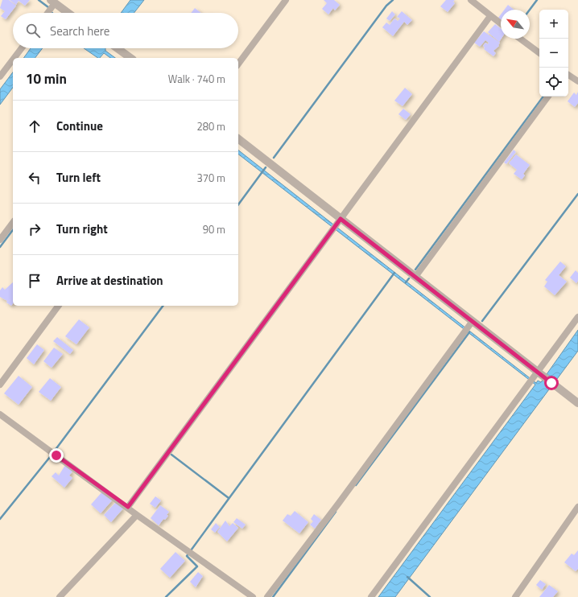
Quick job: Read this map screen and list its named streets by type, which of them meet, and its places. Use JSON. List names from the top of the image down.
{
  "north": "top left",
  "page": {
    "map_buttons": ["+", "−"],
    "search": "Search here",
    "heading": ["10 min", "Walk · 740 m"],
    "list": [
      ["Continue", "280 m"],
      ["Turn left", "370 m"],
      ["Turn right", "90 m"],
      "Arrive at destination"
    ]
  }
}
